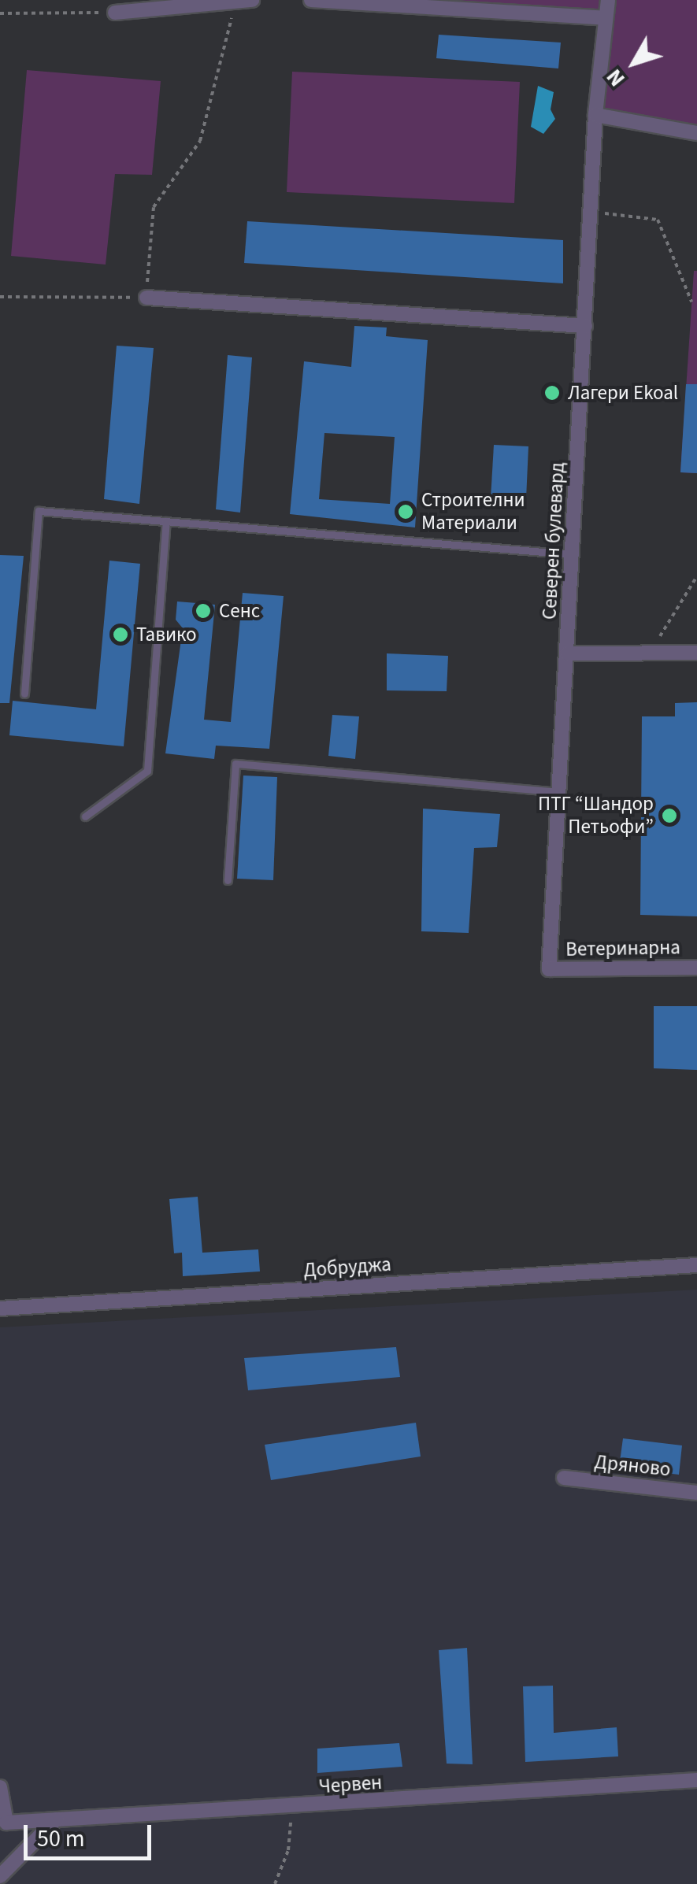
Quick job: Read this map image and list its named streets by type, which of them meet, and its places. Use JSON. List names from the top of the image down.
{
  "streets": {
    "street": [
      "Северен булевард",
      "Ветеринарна",
      "Добруджа",
      "Дряново",
      "Червен"
    ]
  },
  "crossings": [
    ["Северен булевард", "Ветеринарна"]
  ],
  "places": [
    "Лагери Ekoal",
    "Строителни Материали",
    "Сенс",
    "Тавико",
    "ПТГ “Шандор Петьофи”"
  ],
  "scale_bar": "50 m",
  "north": "bottom left"
}
